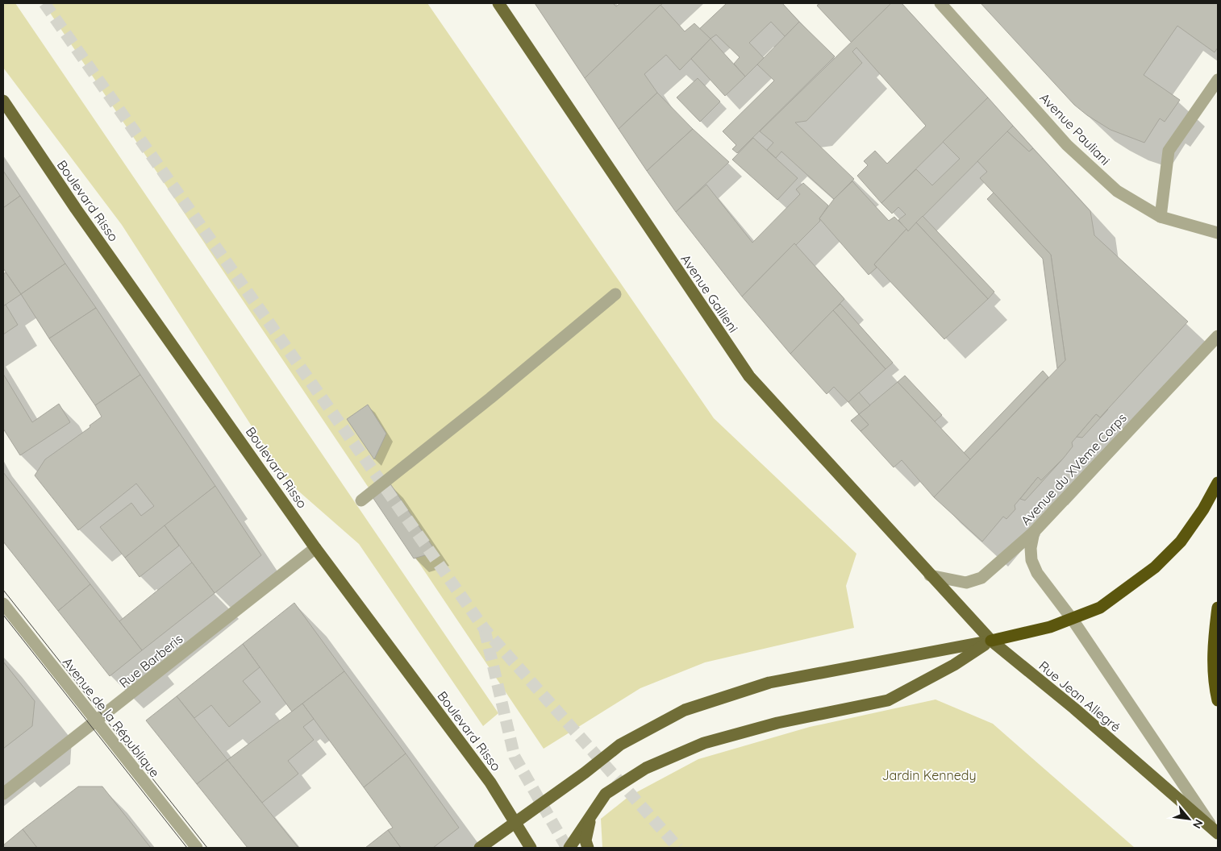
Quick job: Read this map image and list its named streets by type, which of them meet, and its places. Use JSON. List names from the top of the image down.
{
  "streets": {
    "main road": ["Boulevard Risso", "Avenue Gallieni", "Rue Jean Allegré"],
    "street": [
      "Avenue Pauliani",
      "Avenue du XVème Corps",
      "Rue Barberis",
      "Avenue de la République"
    ]
  },
  "crossings": [
    ["Boulevard Risso", "Rue Barberis"],
    ["Avenue Gallieni", "Avenue du XVème Corps"],
    ["Avenue Gallieni", "Rue Jean Allegré"],
    ["Avenue du XVème Corps", "Rue Jean Allegré"],
    ["Rue Barberis", "Avenue de la République"]
  ],
  "parks": ["Jardin Kennedy"],
  "north": "bottom right"
}
